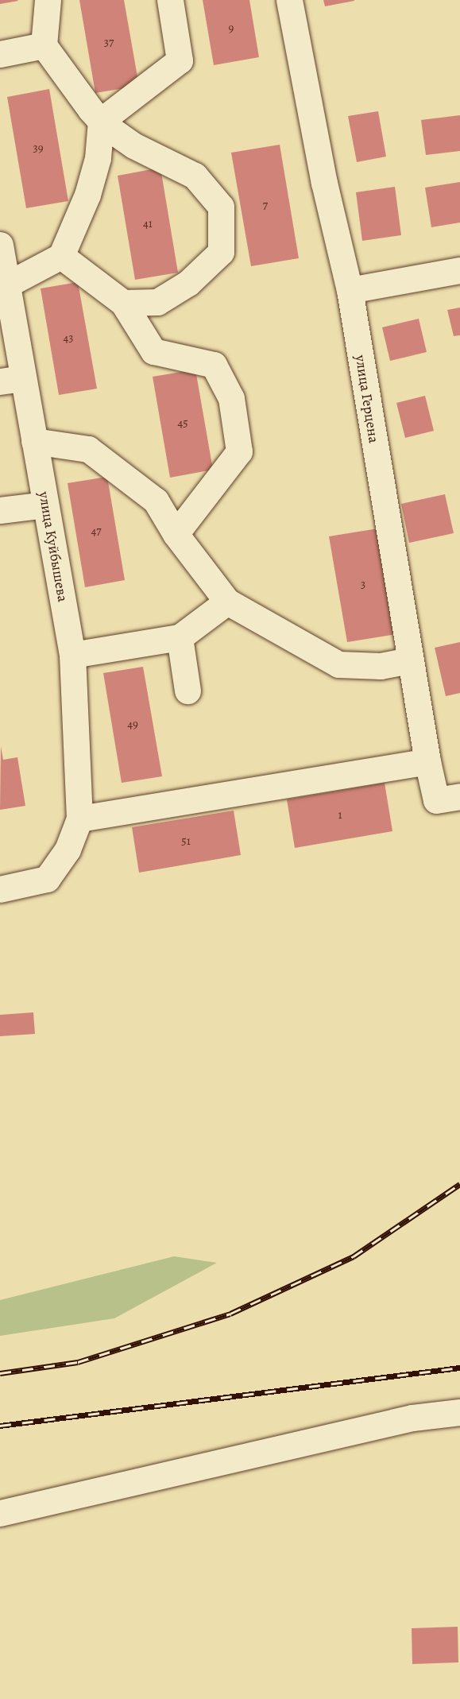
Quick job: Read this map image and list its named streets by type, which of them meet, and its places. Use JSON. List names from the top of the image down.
{
  "streets": {
    "street": ["улица Герцена", "улица Куйбышева"]
  },
  "house_numbers": [
    "9",
    "37",
    "39",
    "7",
    "41",
    "43",
    "45",
    "47",
    "3",
    "49",
    "1",
    "51"
  ]
}
